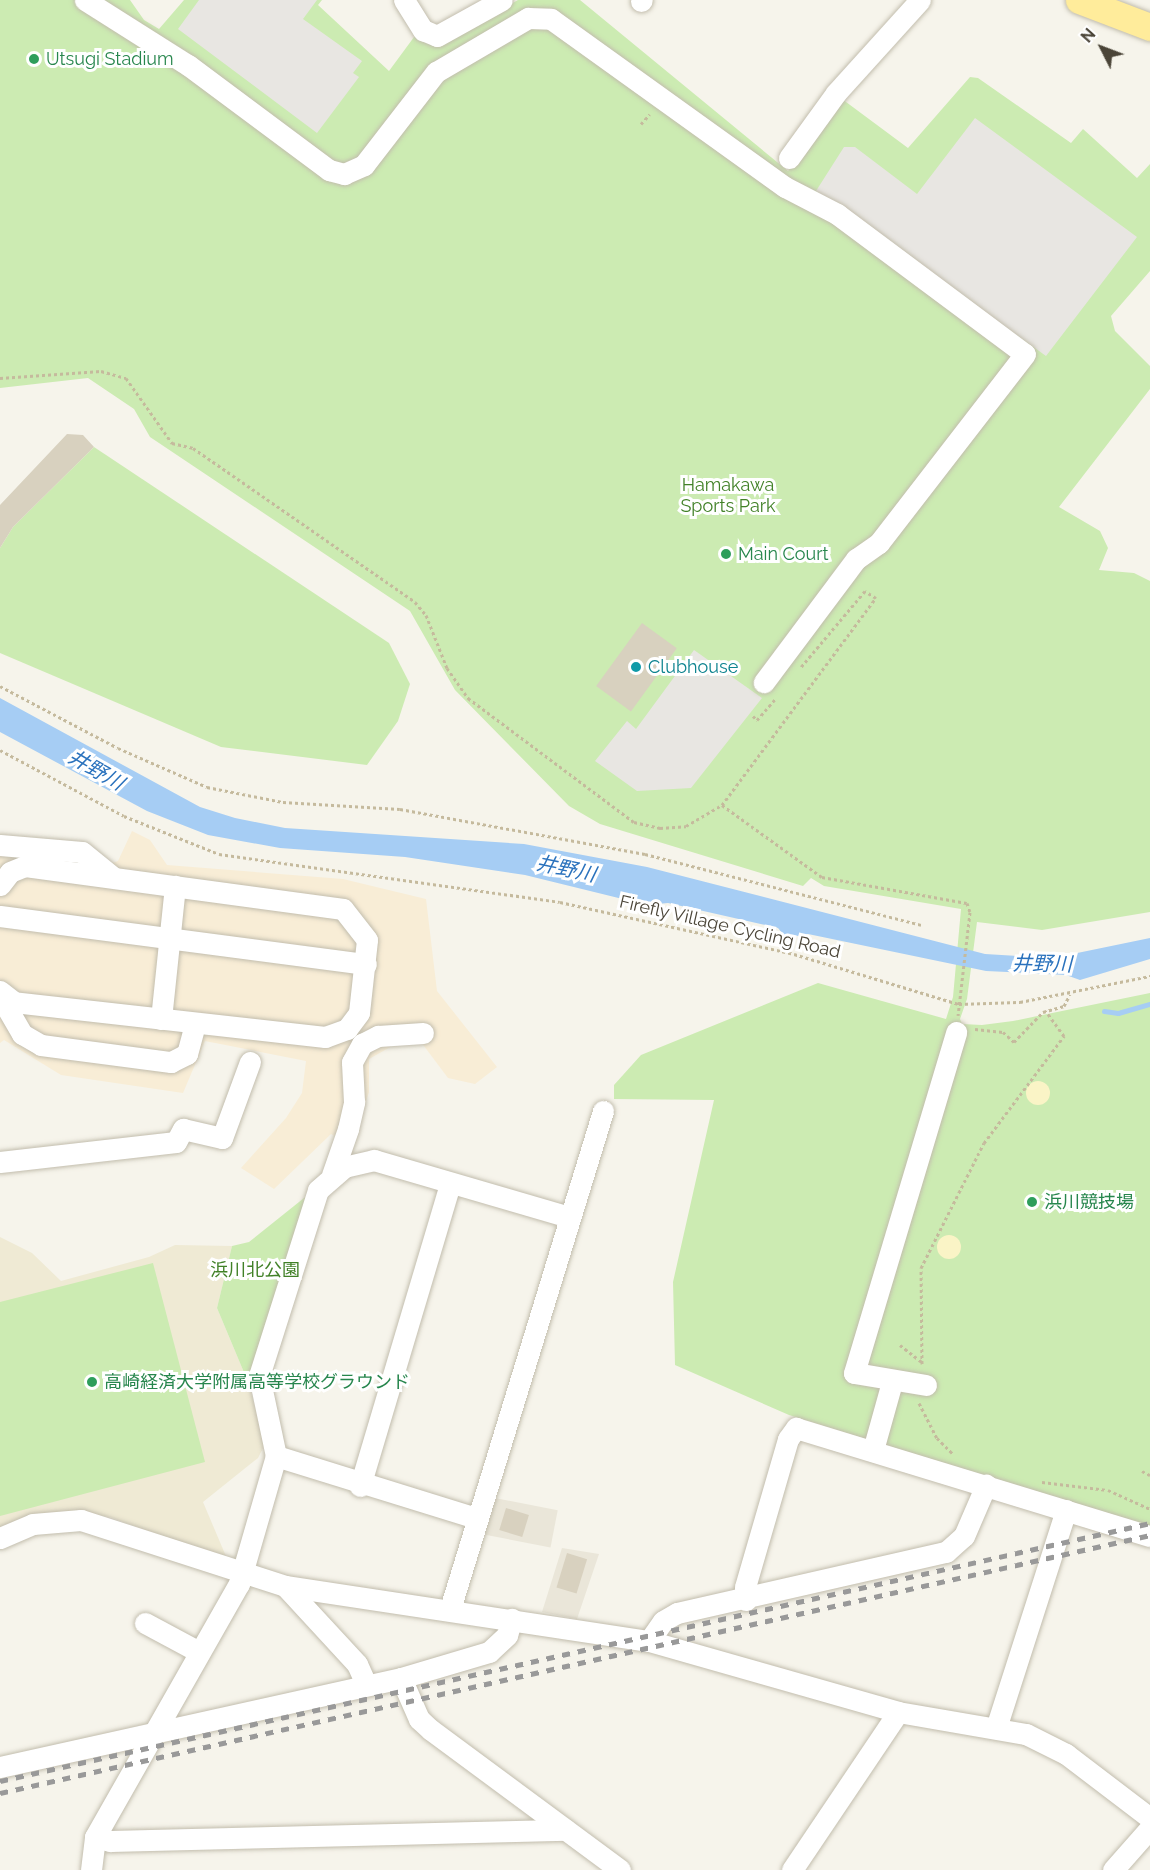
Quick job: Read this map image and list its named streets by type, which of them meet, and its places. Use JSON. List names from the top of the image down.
{
  "streets": {
    "path": ["Firefly Village Cycling Road"]
  },
  "water": ["井野川"],
  "parks": ["Hamakawa Sports Park", "浜川北公園"],
  "places": [
    "Utsugi Stadium",
    "Main Court",
    "Clubhouse",
    "浜川競技場",
    "高崎経済大学附属高等学校グラウンド"
  ],
  "north": "top left"
}
